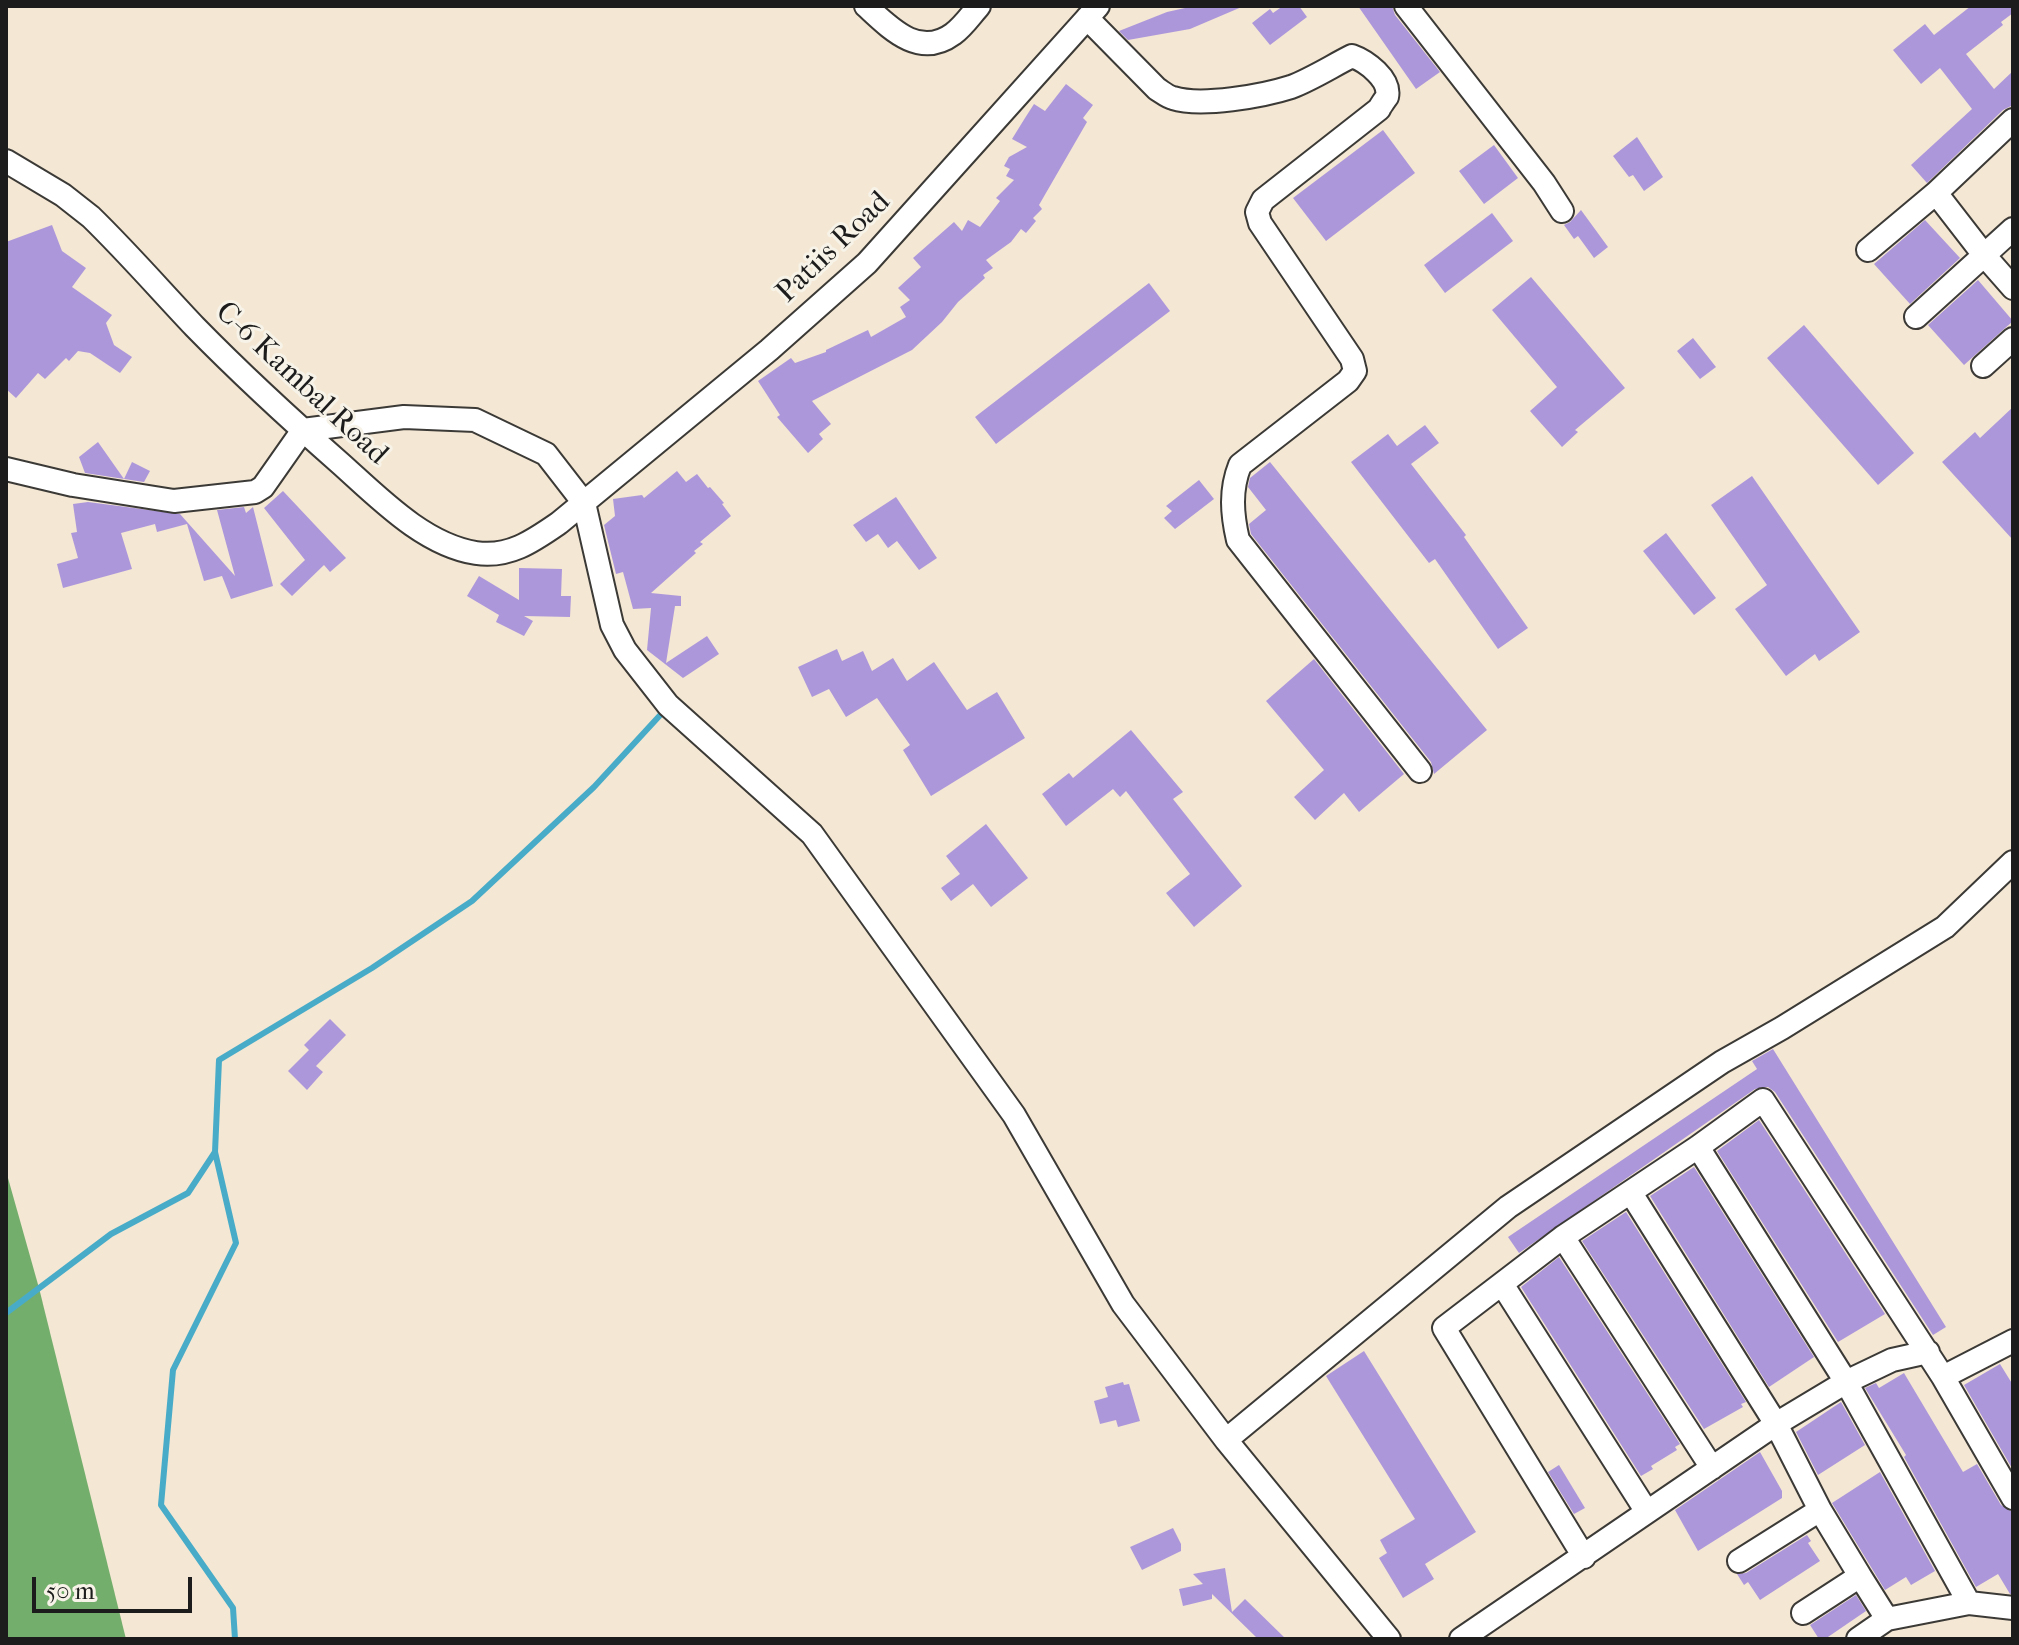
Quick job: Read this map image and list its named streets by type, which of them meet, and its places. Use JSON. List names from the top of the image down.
{
  "streets": {
    "street": ["Patiis Road", "C-6 Kambal Road"]
  },
  "crossings": [
    ["Patiis Road", "C-6 Kambal Road"]
  ],
  "scale_bar": "50 m"
}
